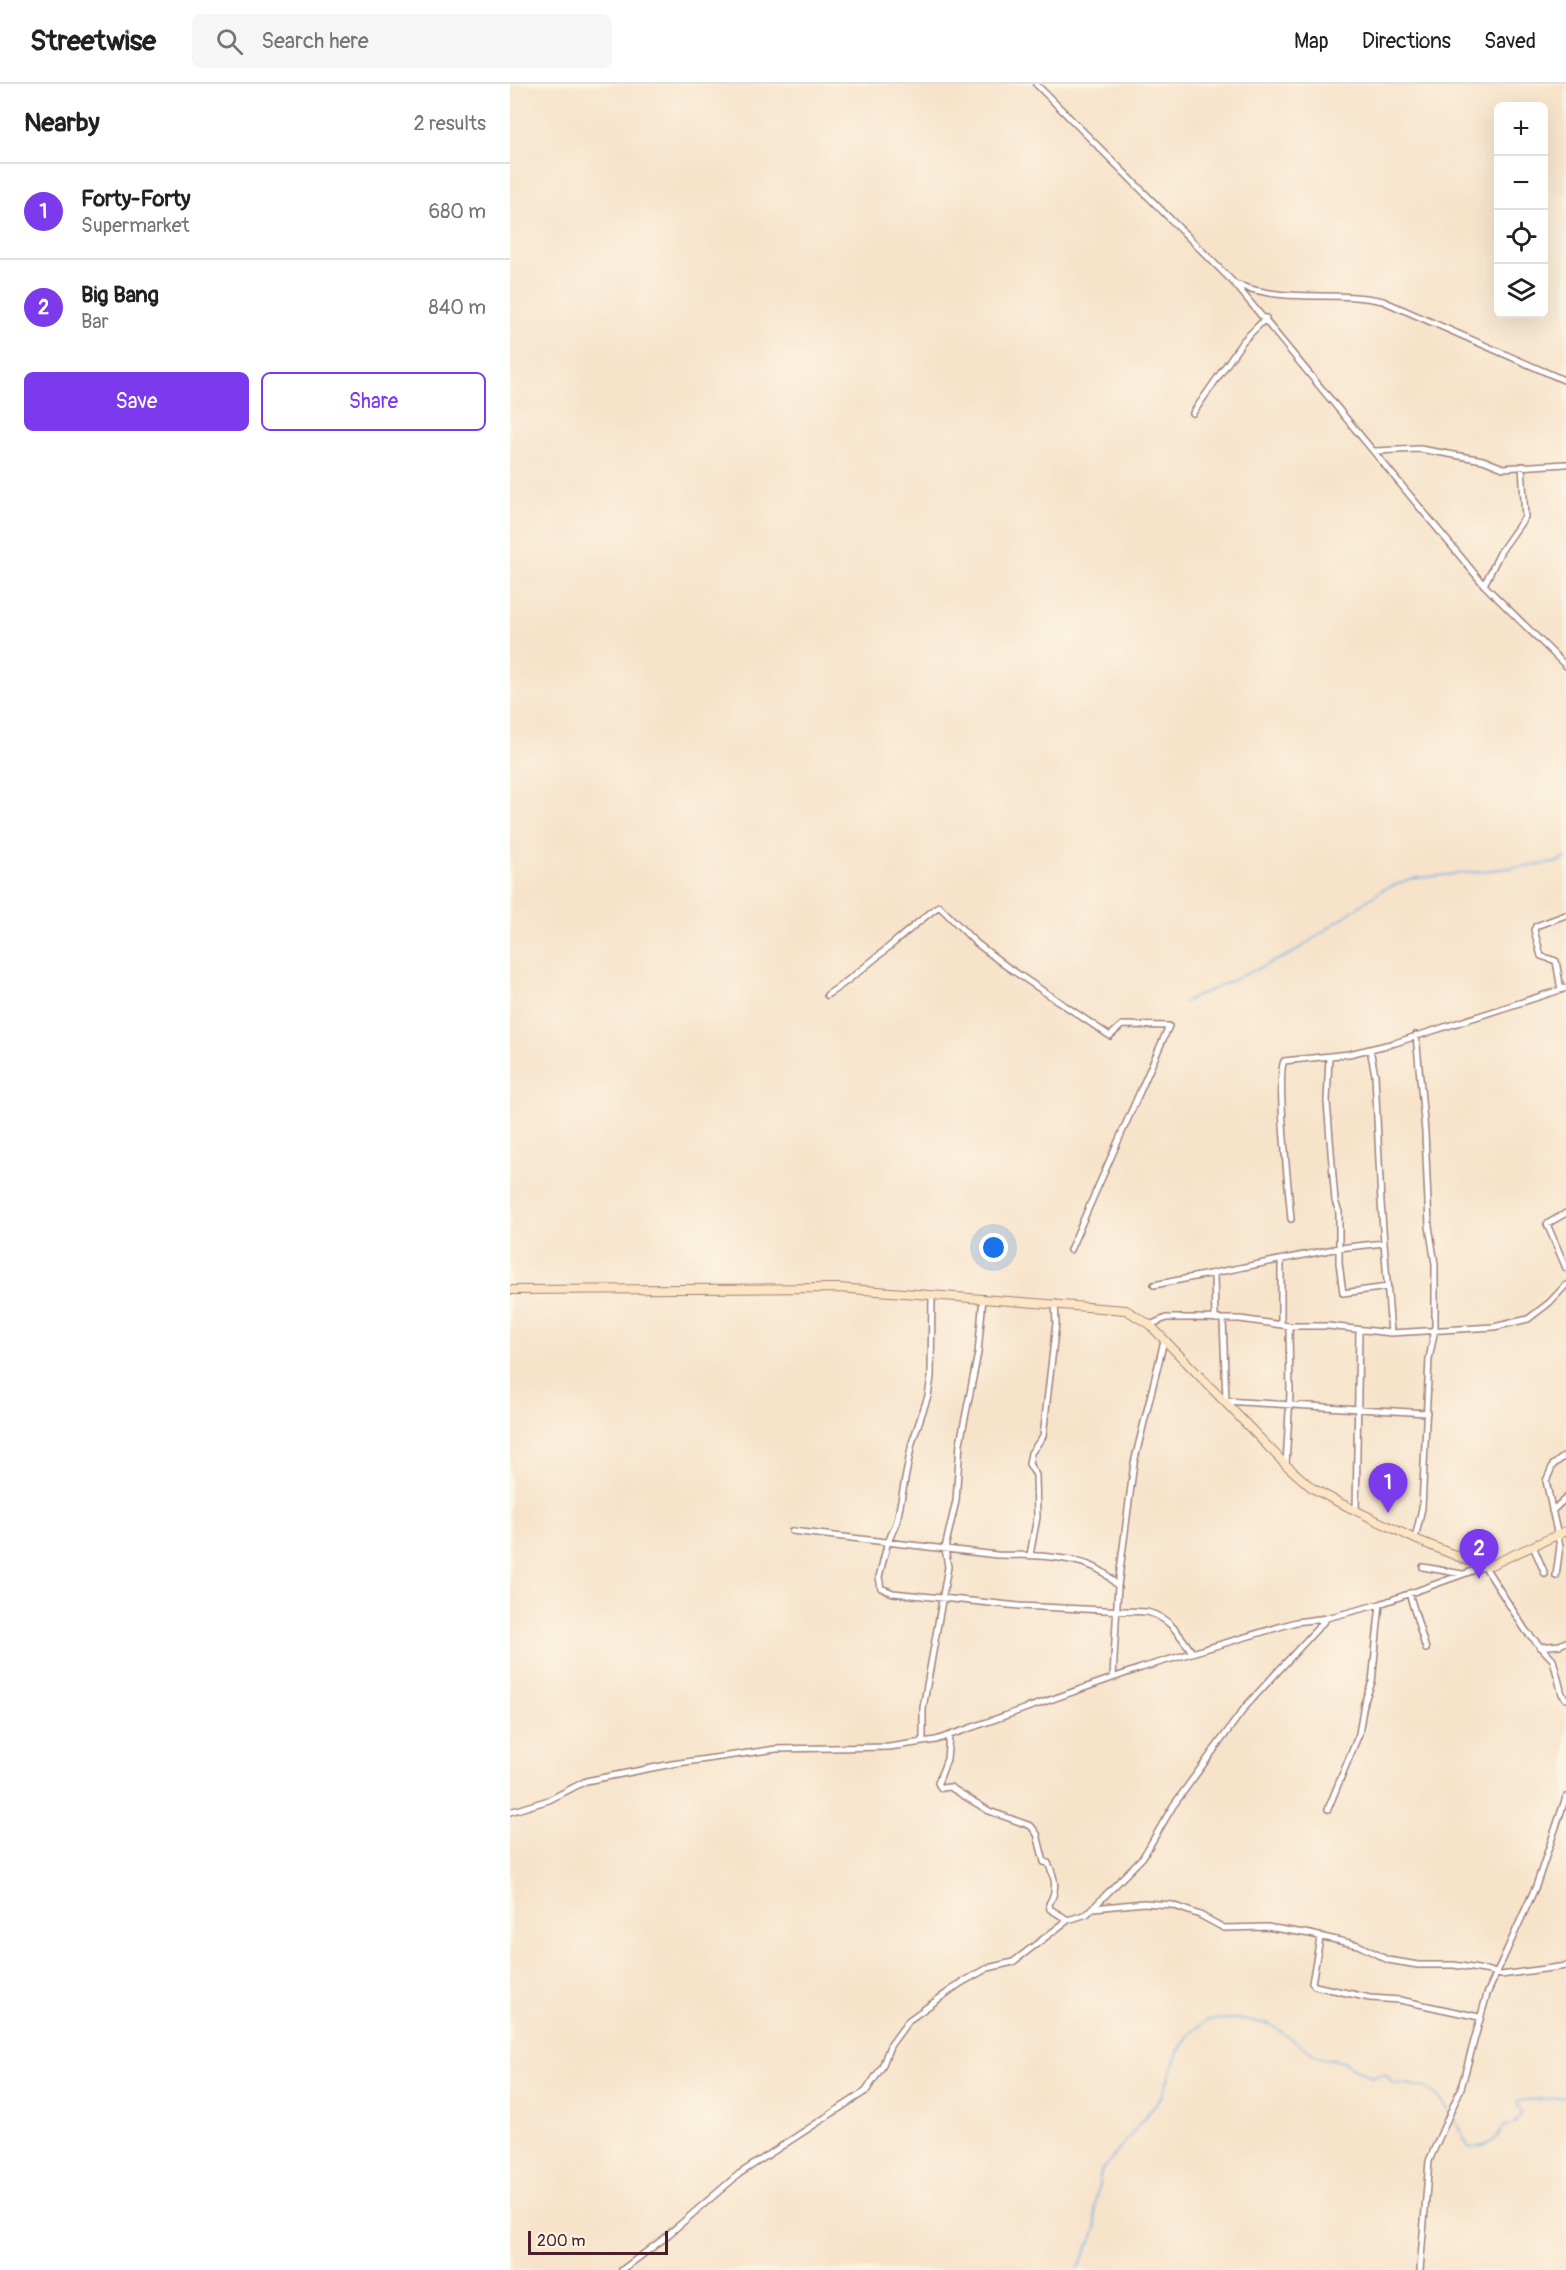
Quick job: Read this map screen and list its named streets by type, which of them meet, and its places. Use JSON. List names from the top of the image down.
{
  "scale_bar": "200 m",
  "page": {
    "header": "Streetwise",
    "search": "Search here",
    "nav": ["Map", "Directions", "Saved"],
    "heading": ["Nearby", "2 results"],
    "map_buttons": ["+", "−"],
    "list": [
      {
        "mark": "1",
        "name": "Forty-Forty",
        "note": "Supermarket",
        "value": "680 m"
      },
      {
        "mark": "2",
        "name": "Big Bang",
        "note": "Bar",
        "value": "840 m"
      }
    ],
    "buttons": ["Save", "Share"],
    "pins": ["1", "2"],
    "scale": "200 m"
  }
}
